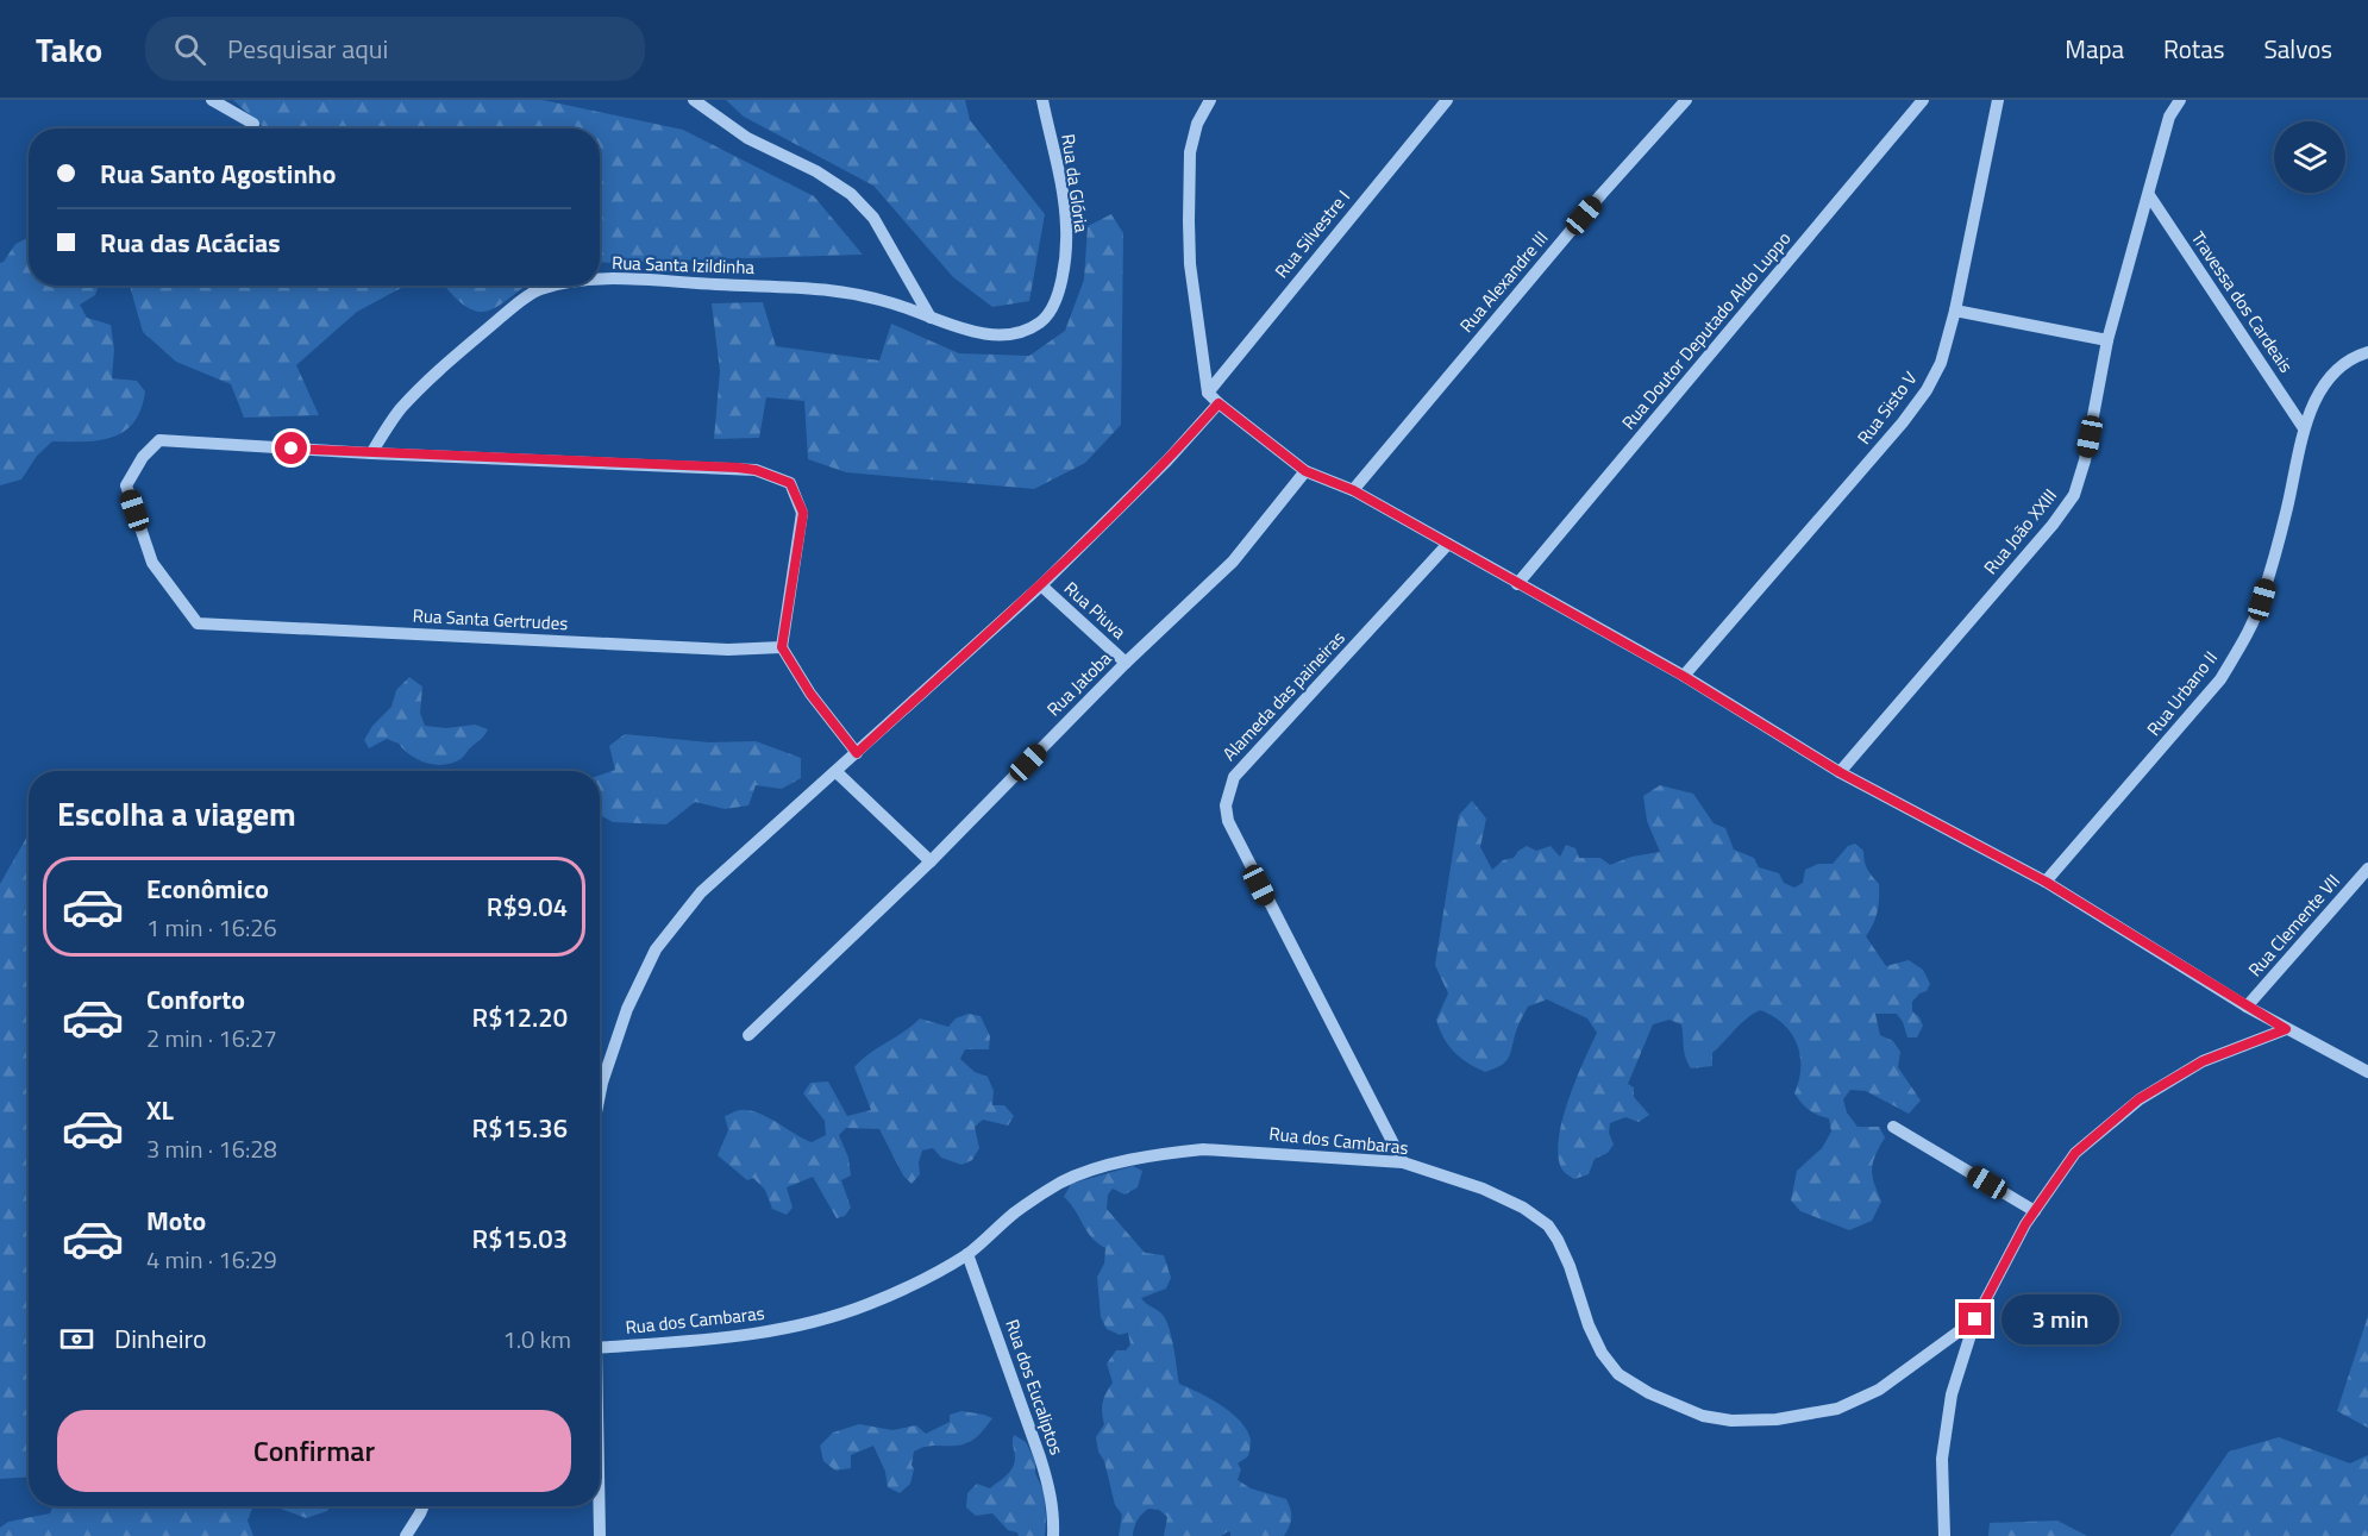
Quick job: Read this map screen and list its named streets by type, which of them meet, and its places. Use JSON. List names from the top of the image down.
{
  "streets": {
    "street": [
      "Rua da Glória",
      "Rua Silvestre I",
      "Rua Santa Izildinha",
      "Rua Alexandre III",
      "Travessa dos Cardeais",
      "Rua Doutor Deputado Aldo Luppo",
      "Rua Sisto V",
      "Rua João XXIII",
      "Rua Piuva",
      "Rua Santa Gertrudes",
      "Rua Jatoba",
      "Rua Urbano II",
      "Alameda das paineiras",
      "Rua Clemente VII",
      "Rua dos Cambaras",
      "Rua dos Eucaliptos"
    ]
  },
  "crossings": [
    ["Rua da Glória", "Rua Santa Izildinha"],
    ["Rua Santa Izildinha", "Rua Santa Gertrudes"],
    ["Travessa dos Cardeais", "Rua João XXIII"],
    ["Travessa dos Cardeais", "Rua Urbano II"],
    ["Rua Piuva", "Rua Jatoba"],
    ["Alameda das paineiras", "Rua dos Cambaras"],
    ["Rua dos Cambaras", "Rua dos Eucaliptos"]
  ],
  "page": {
    "header": "Tako",
    "search": "Pesquisar aqui",
    "nav": ["Mapa", "Rotas", "Salvos"],
    "banner": ["Rua Santo Agostinho", "Rua das Acácias"],
    "heading": "Escolha a viagem",
    "list": [
      {
        "name": "Econômico",
        "note": "1 min · 16:26",
        "value": "R$9.04"
      },
      {
        "name": "Conforto",
        "note": "2 min · 16:27",
        "value": "R$12.20"
      },
      {
        "name": "XL",
        "note": "3 min · 16:28",
        "value": "R$15.36"
      },
      {
        "name": "Moto",
        "note": "4 min · 16:29",
        "value": "R$15.03"
      }
    ],
    "bubble": "3 min",
    "pay": ["Dinheiro", "1.0 km"],
    "buttons": "Confirmar"
  }
}
